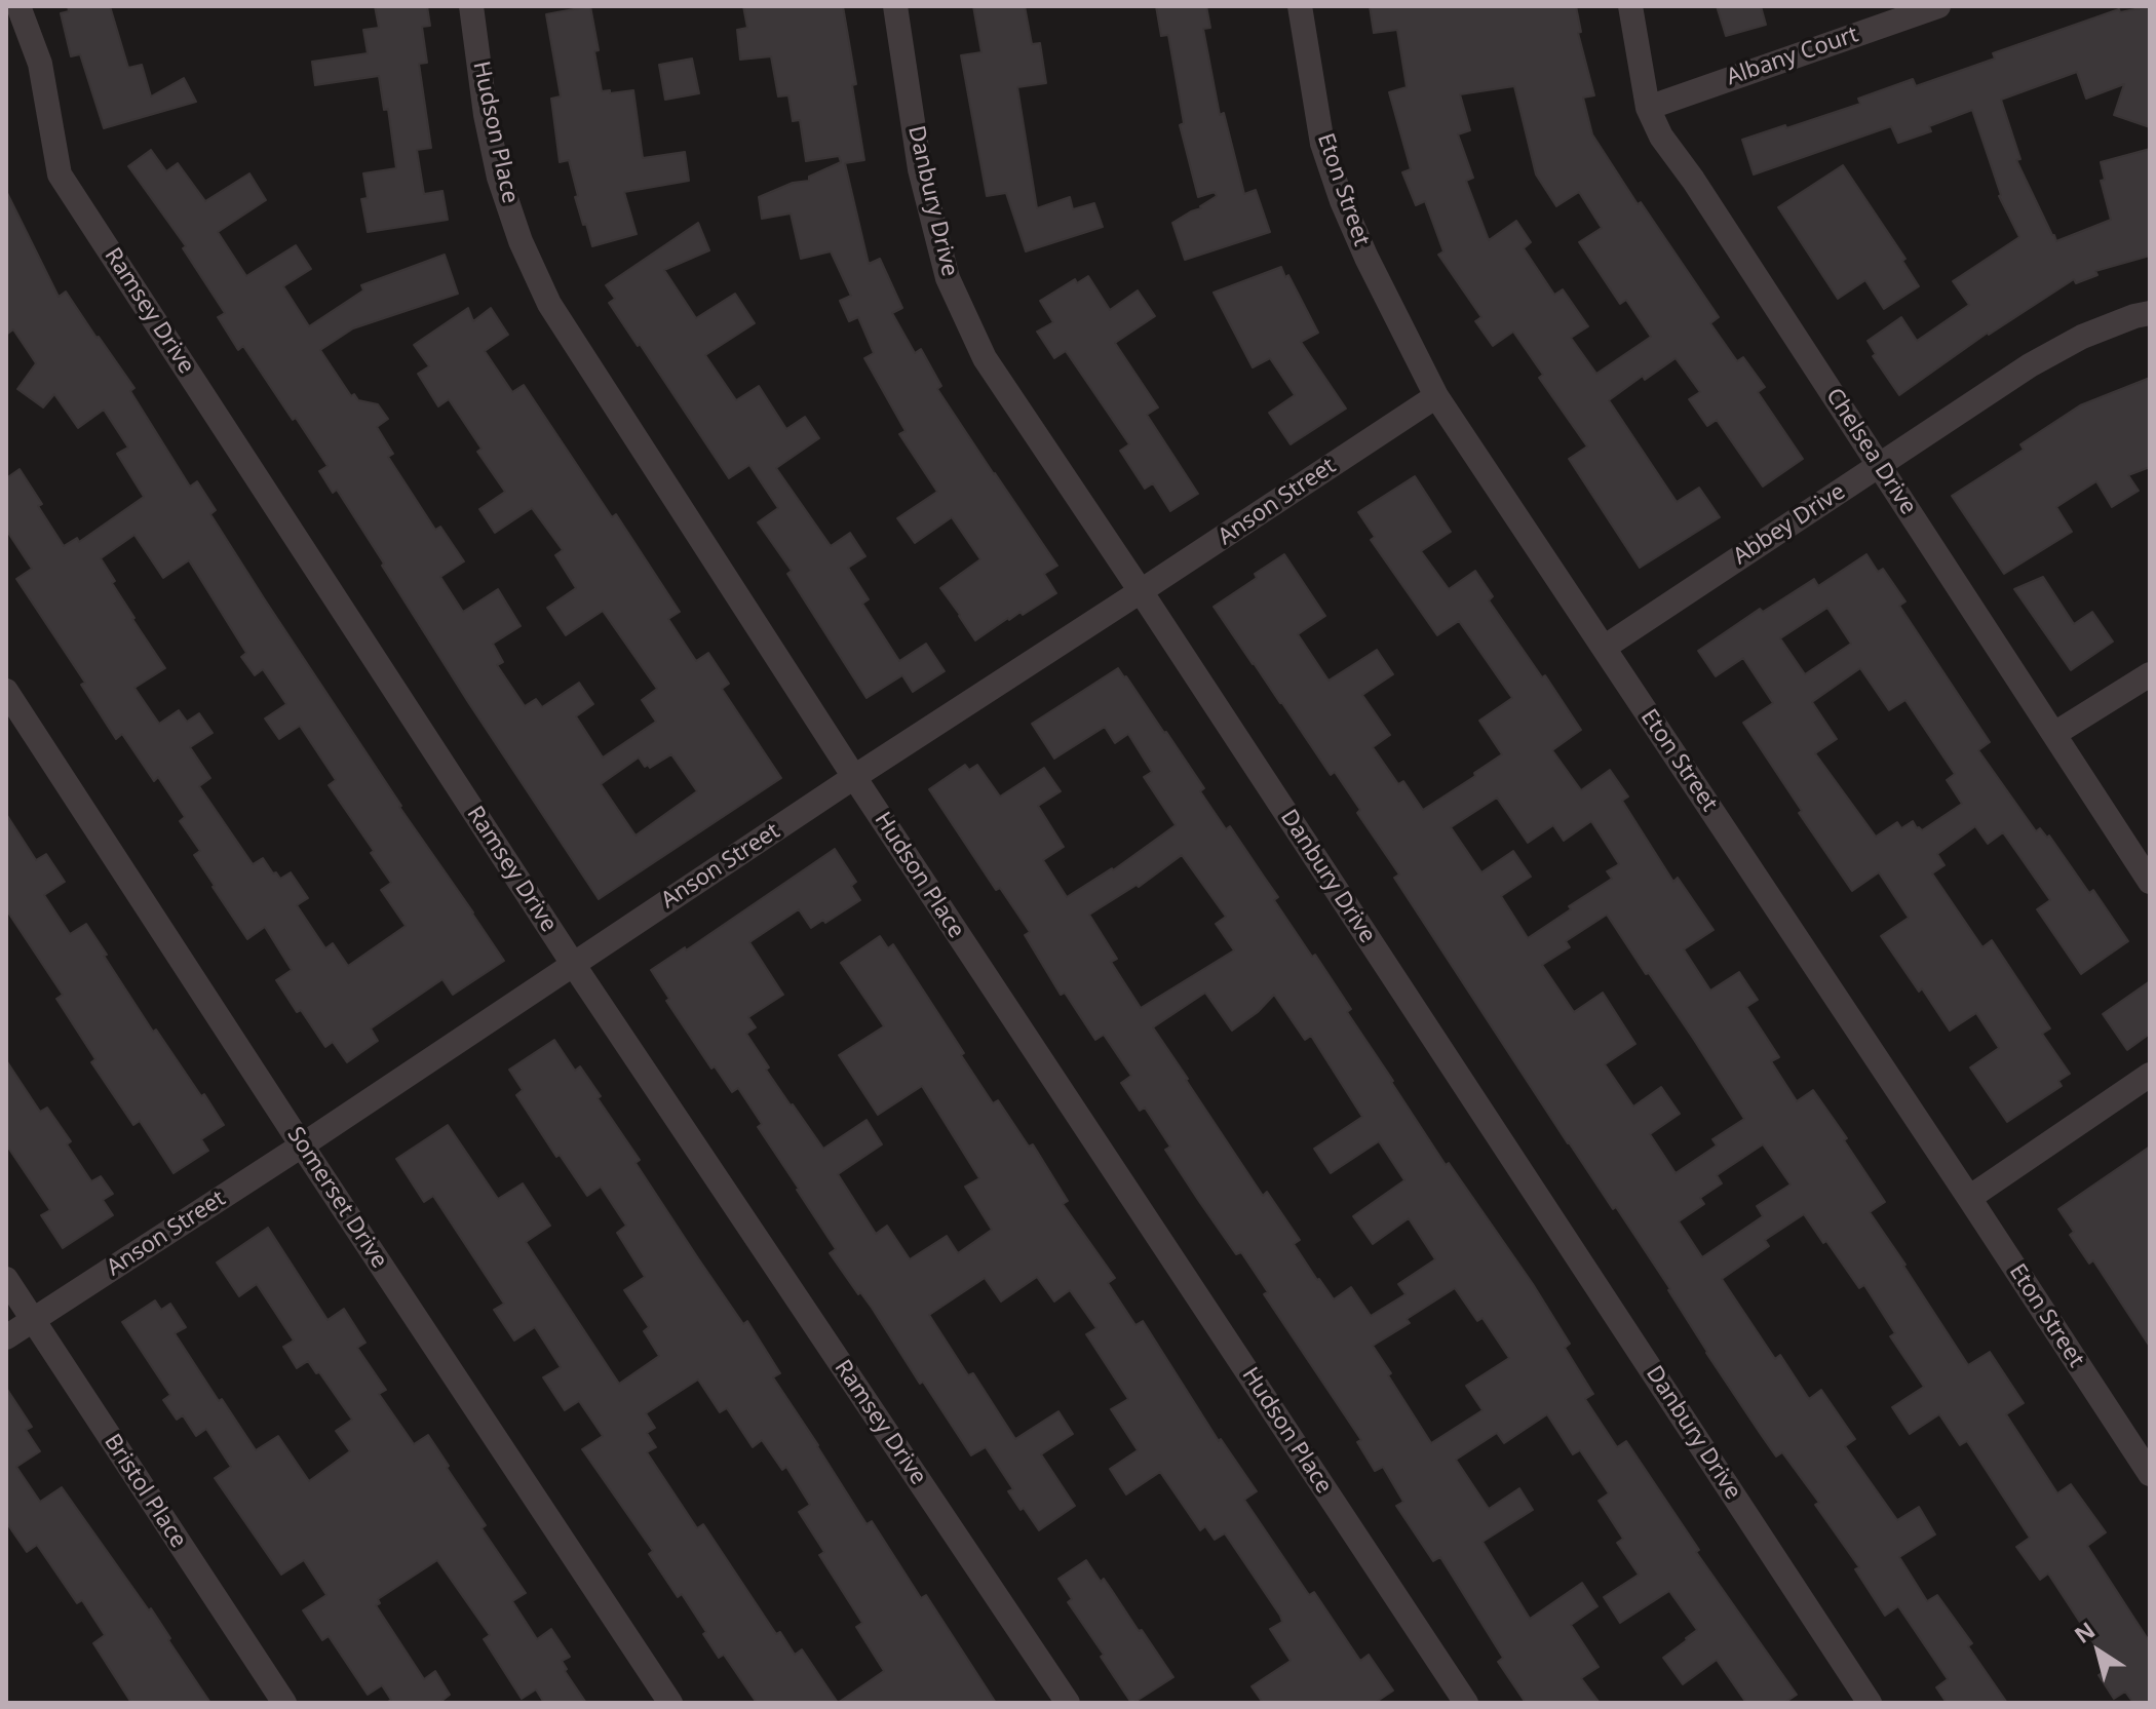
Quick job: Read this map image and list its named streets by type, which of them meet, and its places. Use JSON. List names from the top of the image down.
{
  "streets": {
    "street": [
      "Albany Court",
      "Hudson Place",
      "Eton Street",
      "Danbury Drive",
      "Ramsey Drive",
      "Chelsea Drive",
      "Anson Street",
      "Abbey Drive",
      "Somerset Drive",
      "Bristol Place"
    ]
  },
  "crossings": [
    ["Albany Court", "Chelsea Drive"],
    ["Hudson Place", "Anson Street"],
    ["Eton Street", "Anson Street"],
    ["Eton Street", "Abbey Drive"],
    ["Danbury Drive", "Anson Street"],
    ["Ramsey Drive", "Anson Street"],
    ["Chelsea Drive", "Abbey Drive"],
    ["Anson Street", "Somerset Drive"],
    ["Anson Street", "Bristol Place"]
  ],
  "north": "top left"
}
